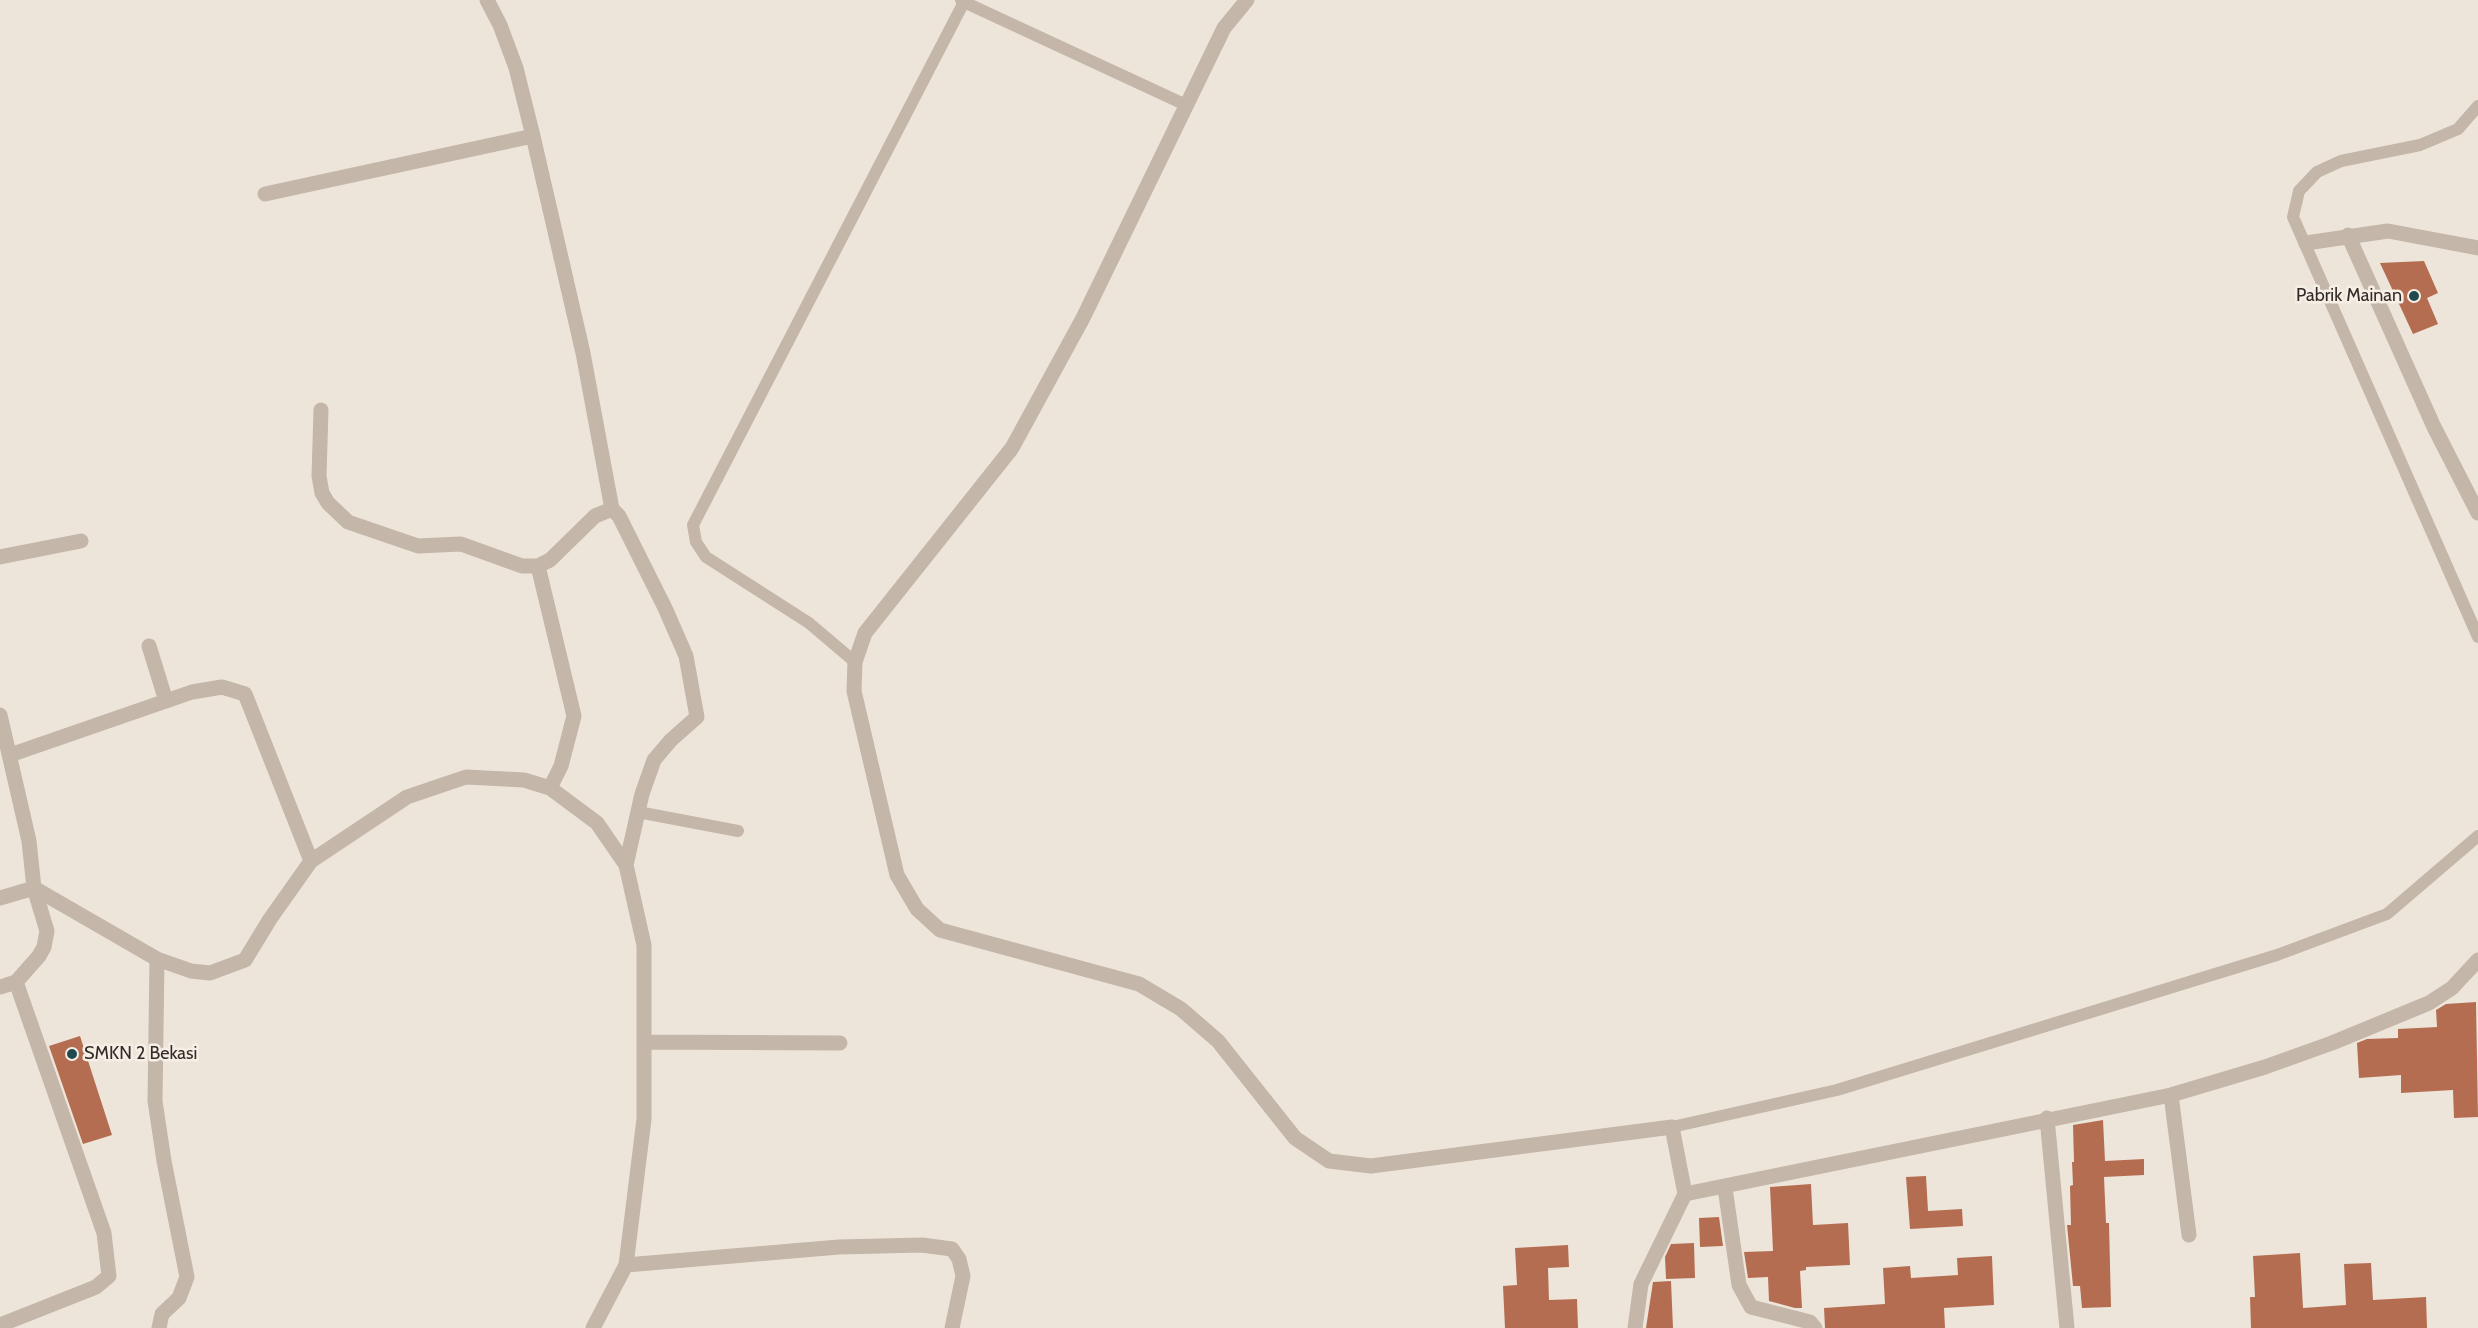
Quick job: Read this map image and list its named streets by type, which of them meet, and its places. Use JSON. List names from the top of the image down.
{
  "places": ["Pabrik Mainan", "SMKN 2 Bekasi"]
}
